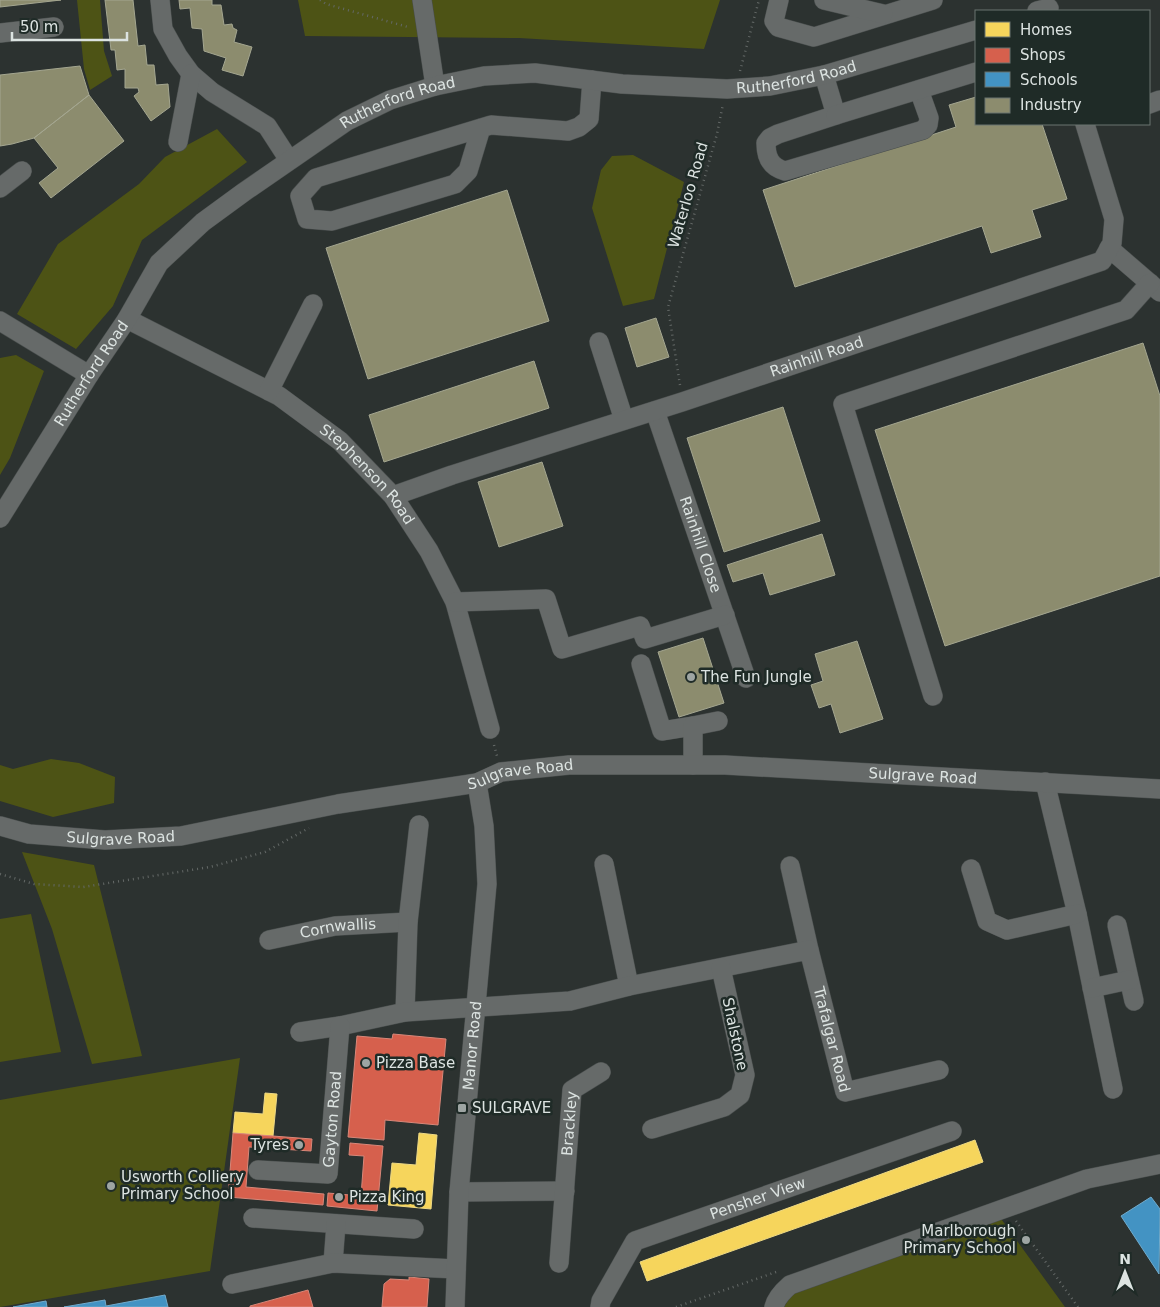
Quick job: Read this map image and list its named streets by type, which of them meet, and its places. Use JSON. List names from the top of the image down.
{
  "streets": {
    "street": [
      "Rutherford Road",
      "Rainhill Road",
      "Stephenson Road",
      "Rainhill Close",
      "Sulgrave Road",
      "Cornwallis",
      "Shalstone",
      "Trafalgar Road",
      "Manor Road",
      "Gayton Road",
      "Brackley",
      "Pensher View"
    ],
    "path": ["Waterloo Road"]
  },
  "crossings": [
    ["Rutherford Road", "Waterloo Road"],
    ["Rutherford Road", "Stephenson Road"],
    ["Waterloo Road", "Rainhill Road"],
    ["Rainhill Road", "Stephenson Road"],
    ["Rainhill Road", "Rainhill Close"],
    ["Sulgrave Road", "Manor Road"]
  ],
  "places": {
    "other": [
      "The Fun Jungle",
      "Pizza Base",
      "Tyres",
      "Usworth Colliery Primary School",
      "Pizza King",
      "Marlborough Primary School"
    ],
    "transit": ["SULGRAVE"]
  },
  "legend": [
    "Homes",
    "Shops",
    "Schools",
    "Industry"
  ],
  "scale_bar": "50 m",
  "north": "top"
}
